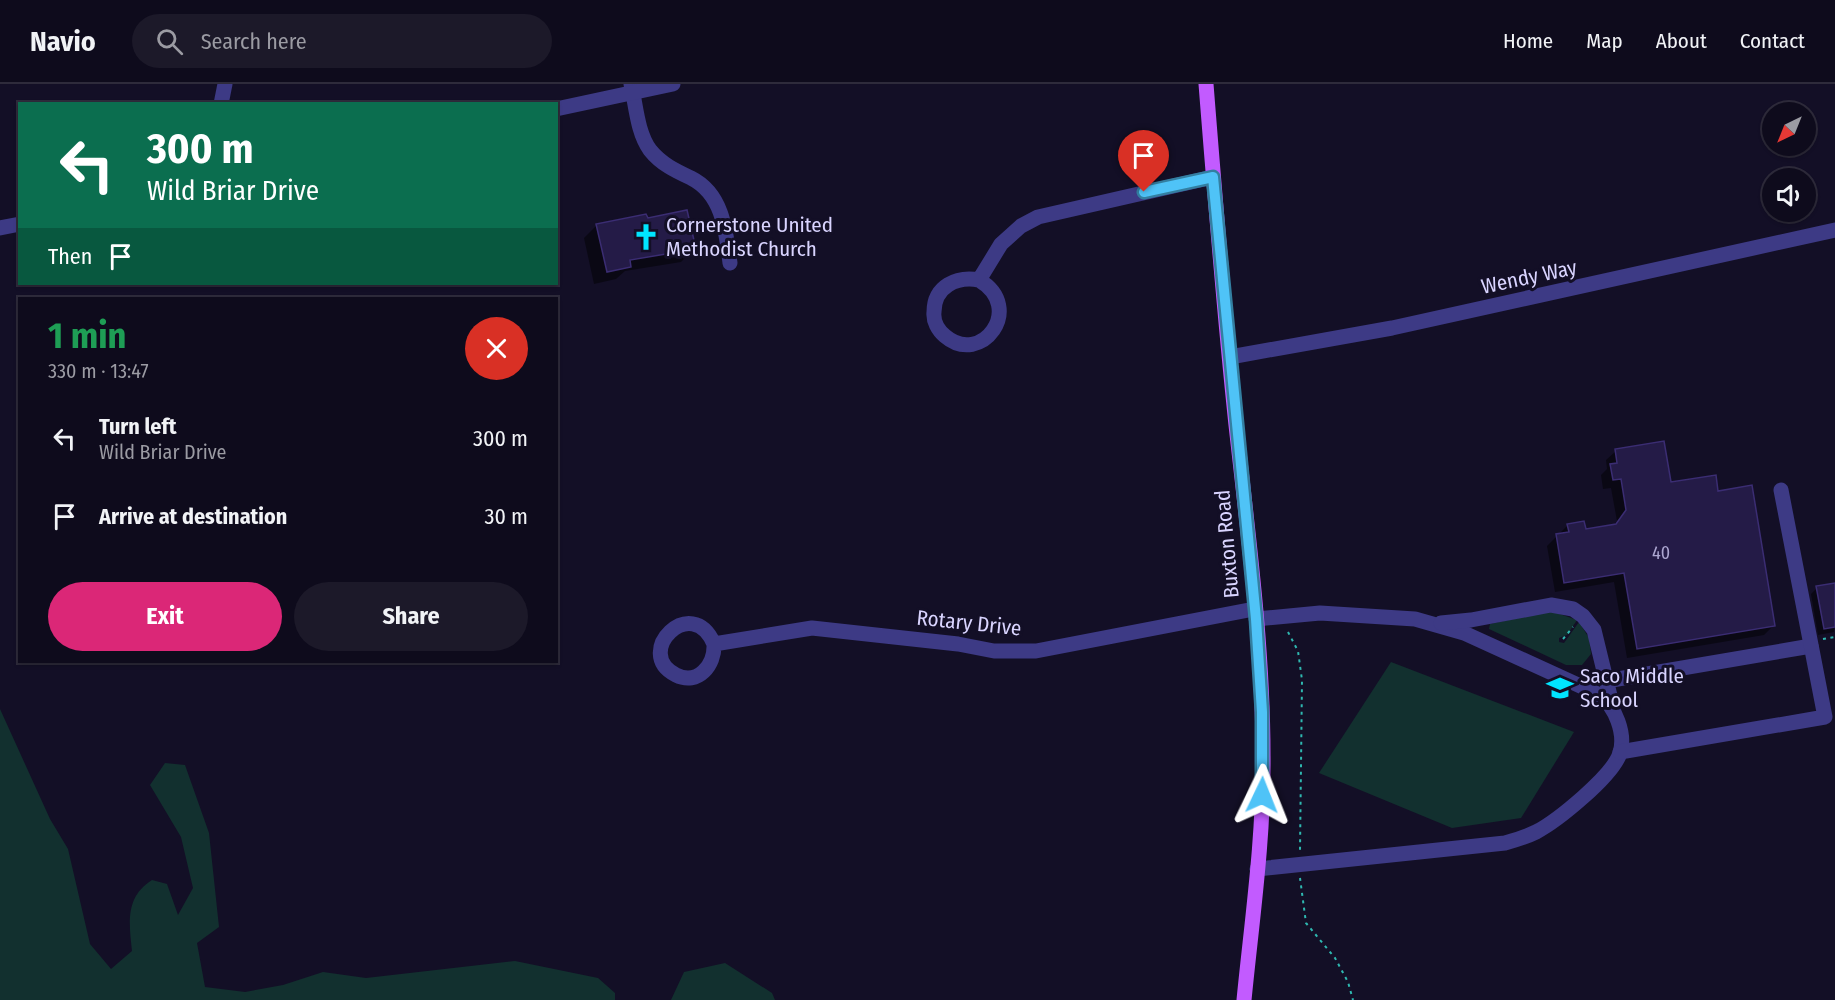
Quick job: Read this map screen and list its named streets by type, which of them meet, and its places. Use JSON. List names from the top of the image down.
{
  "streets": {
    "main road": ["Buxton Road"],
    "street": ["Wendy Way", "Rotary Drive"]
  },
  "crossings": [
    ["Wendy Way", "Buxton Road"],
    ["Buxton Road", "Rotary Drive"]
  ],
  "places": {
    "church": ["Cornerstone United Methodist Church"],
    "school or university": ["Saco Middle School"]
  },
  "house_numbers": ["40"],
  "north": "bottom left",
  "page": {
    "header": "Navio",
    "search": "Search here",
    "nav": [
      "Home",
      "Map",
      "About",
      "Contact"
    ],
    "turn": ["300 m", "Wild Briar Drive"],
    "then": "Then",
    "heading": ["1 min", "330 m · 13:47"],
    "list": [
      {
        "name": "Turn left",
        "note": "Wild Briar Drive",
        "value": "300 m"
      },
      {
        "name": "Arrive at destination",
        "value": "30 m"
      }
    ],
    "buttons": ["Exit", "Share"]
  }
}
